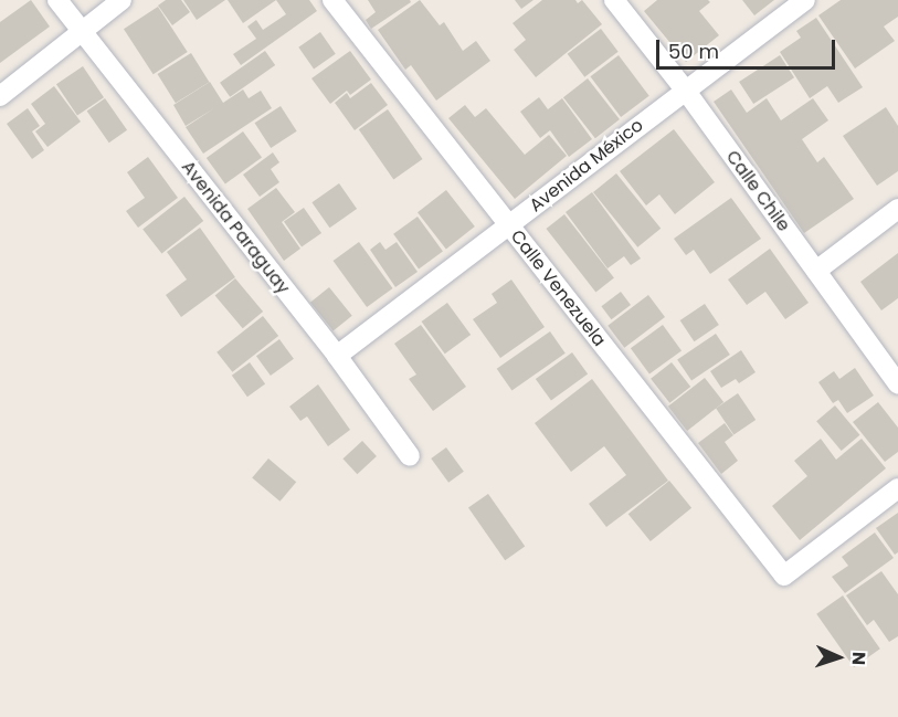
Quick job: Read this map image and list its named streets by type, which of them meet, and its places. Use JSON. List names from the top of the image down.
{
  "streets": {
    "street": [
      "Avenida México",
      "Calle Chile",
      "Avenida Paraguay",
      "Calle Venezuela"
    ]
  },
  "crossings": [
    ["Avenida México", "Calle Chile"],
    ["Avenida México", "Avenida Paraguay"],
    ["Avenida México", "Calle Venezuela"]
  ],
  "scale_bar": "50 m",
  "north": "right"
}
